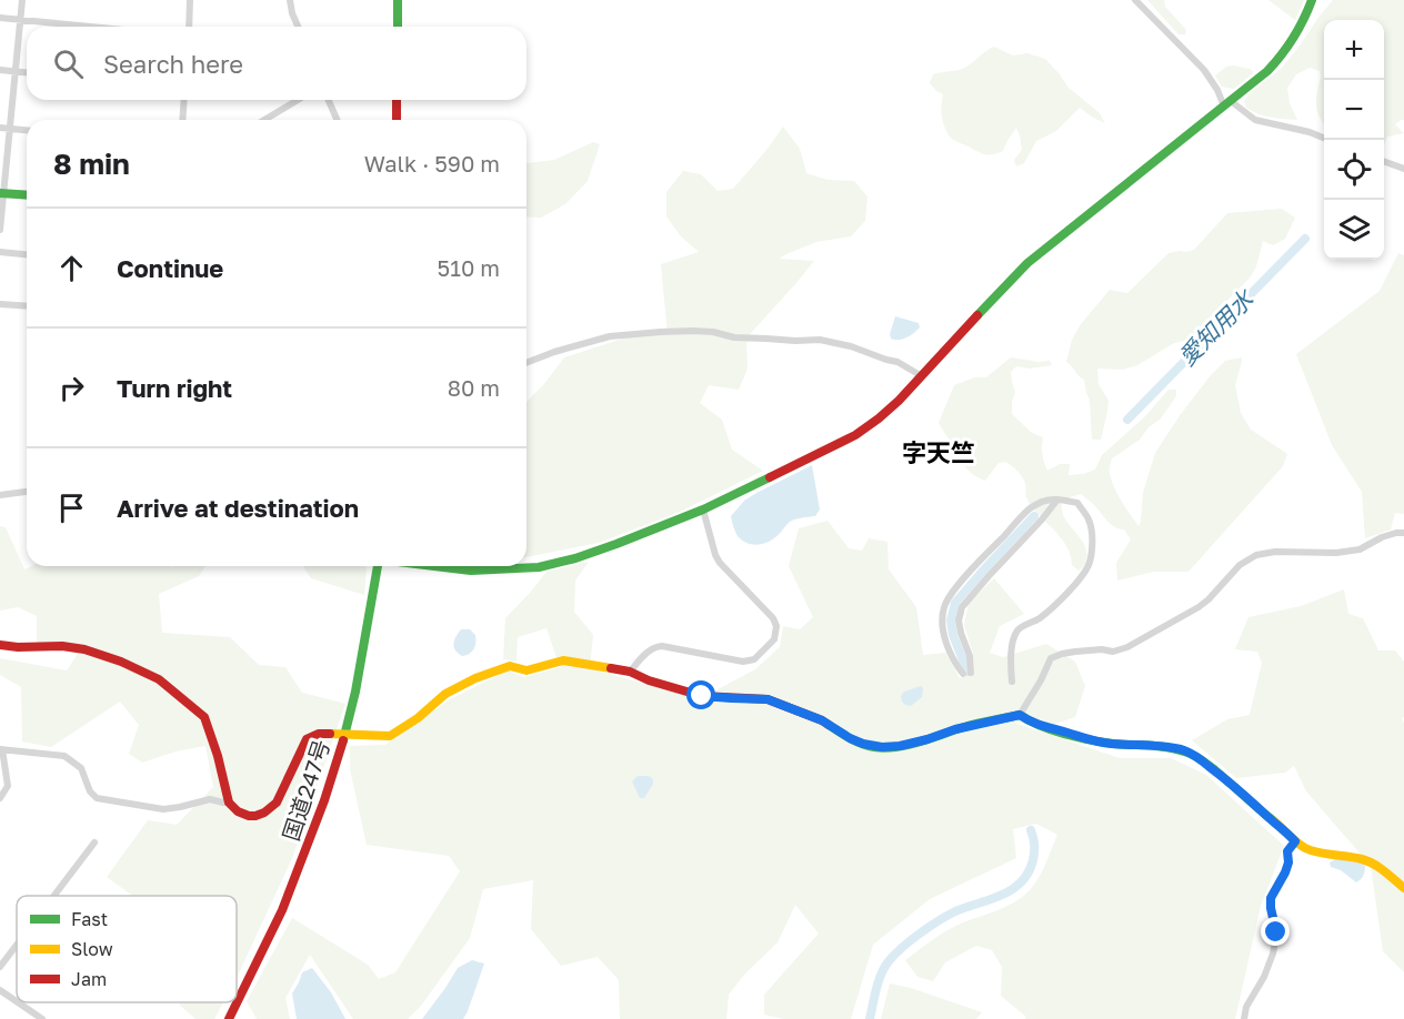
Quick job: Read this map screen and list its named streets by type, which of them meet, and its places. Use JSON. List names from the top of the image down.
{
  "streets": {
    "main road": ["国道247号"]
  },
  "districts": ["字天竺"],
  "water": ["愛知用水"],
  "legend": ["Fast", "Slow", "Jam"],
  "page": {
    "map_buttons": ["+", "−"],
    "search": "Search here",
    "heading": ["8 min", "Walk · 590 m"],
    "list": [
      ["Continue", "510 m"],
      ["Turn right", "80 m"],
      "Arrive at destination"
    ]
  }
}
